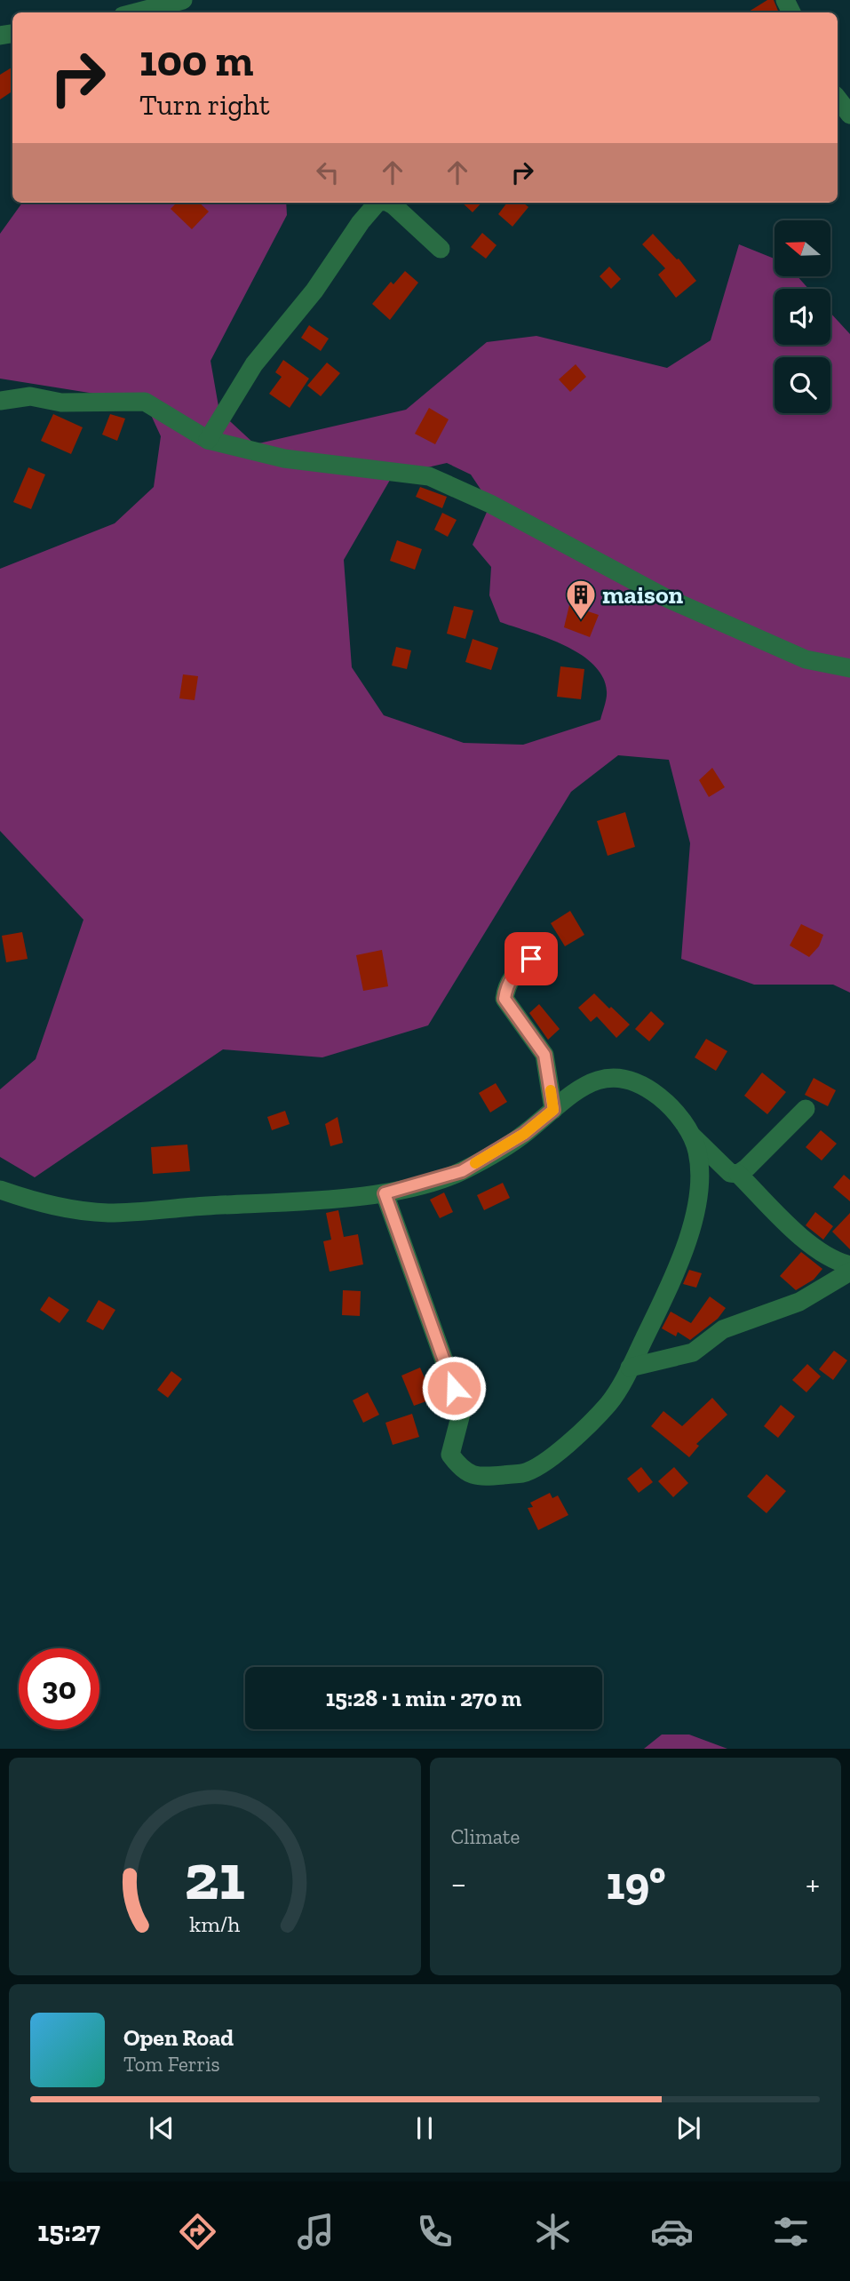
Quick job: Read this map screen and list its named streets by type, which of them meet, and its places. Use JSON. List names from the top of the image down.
{
  "places": {
    "building": ["maison"]
  },
  "north": "left",
  "page": {
    "turn": ["100 m", "Turn right"],
    "limit": "30",
    "trip": "15:28 · 1 min · 270 m",
    "tile": "Climate",
    "heat": ["−", "19°", "+"],
    "song": ["Open Road", "Tom Ferris"],
    "tabs": "15:27",
    "gauge": ["21", "km/h"]
  }
}
